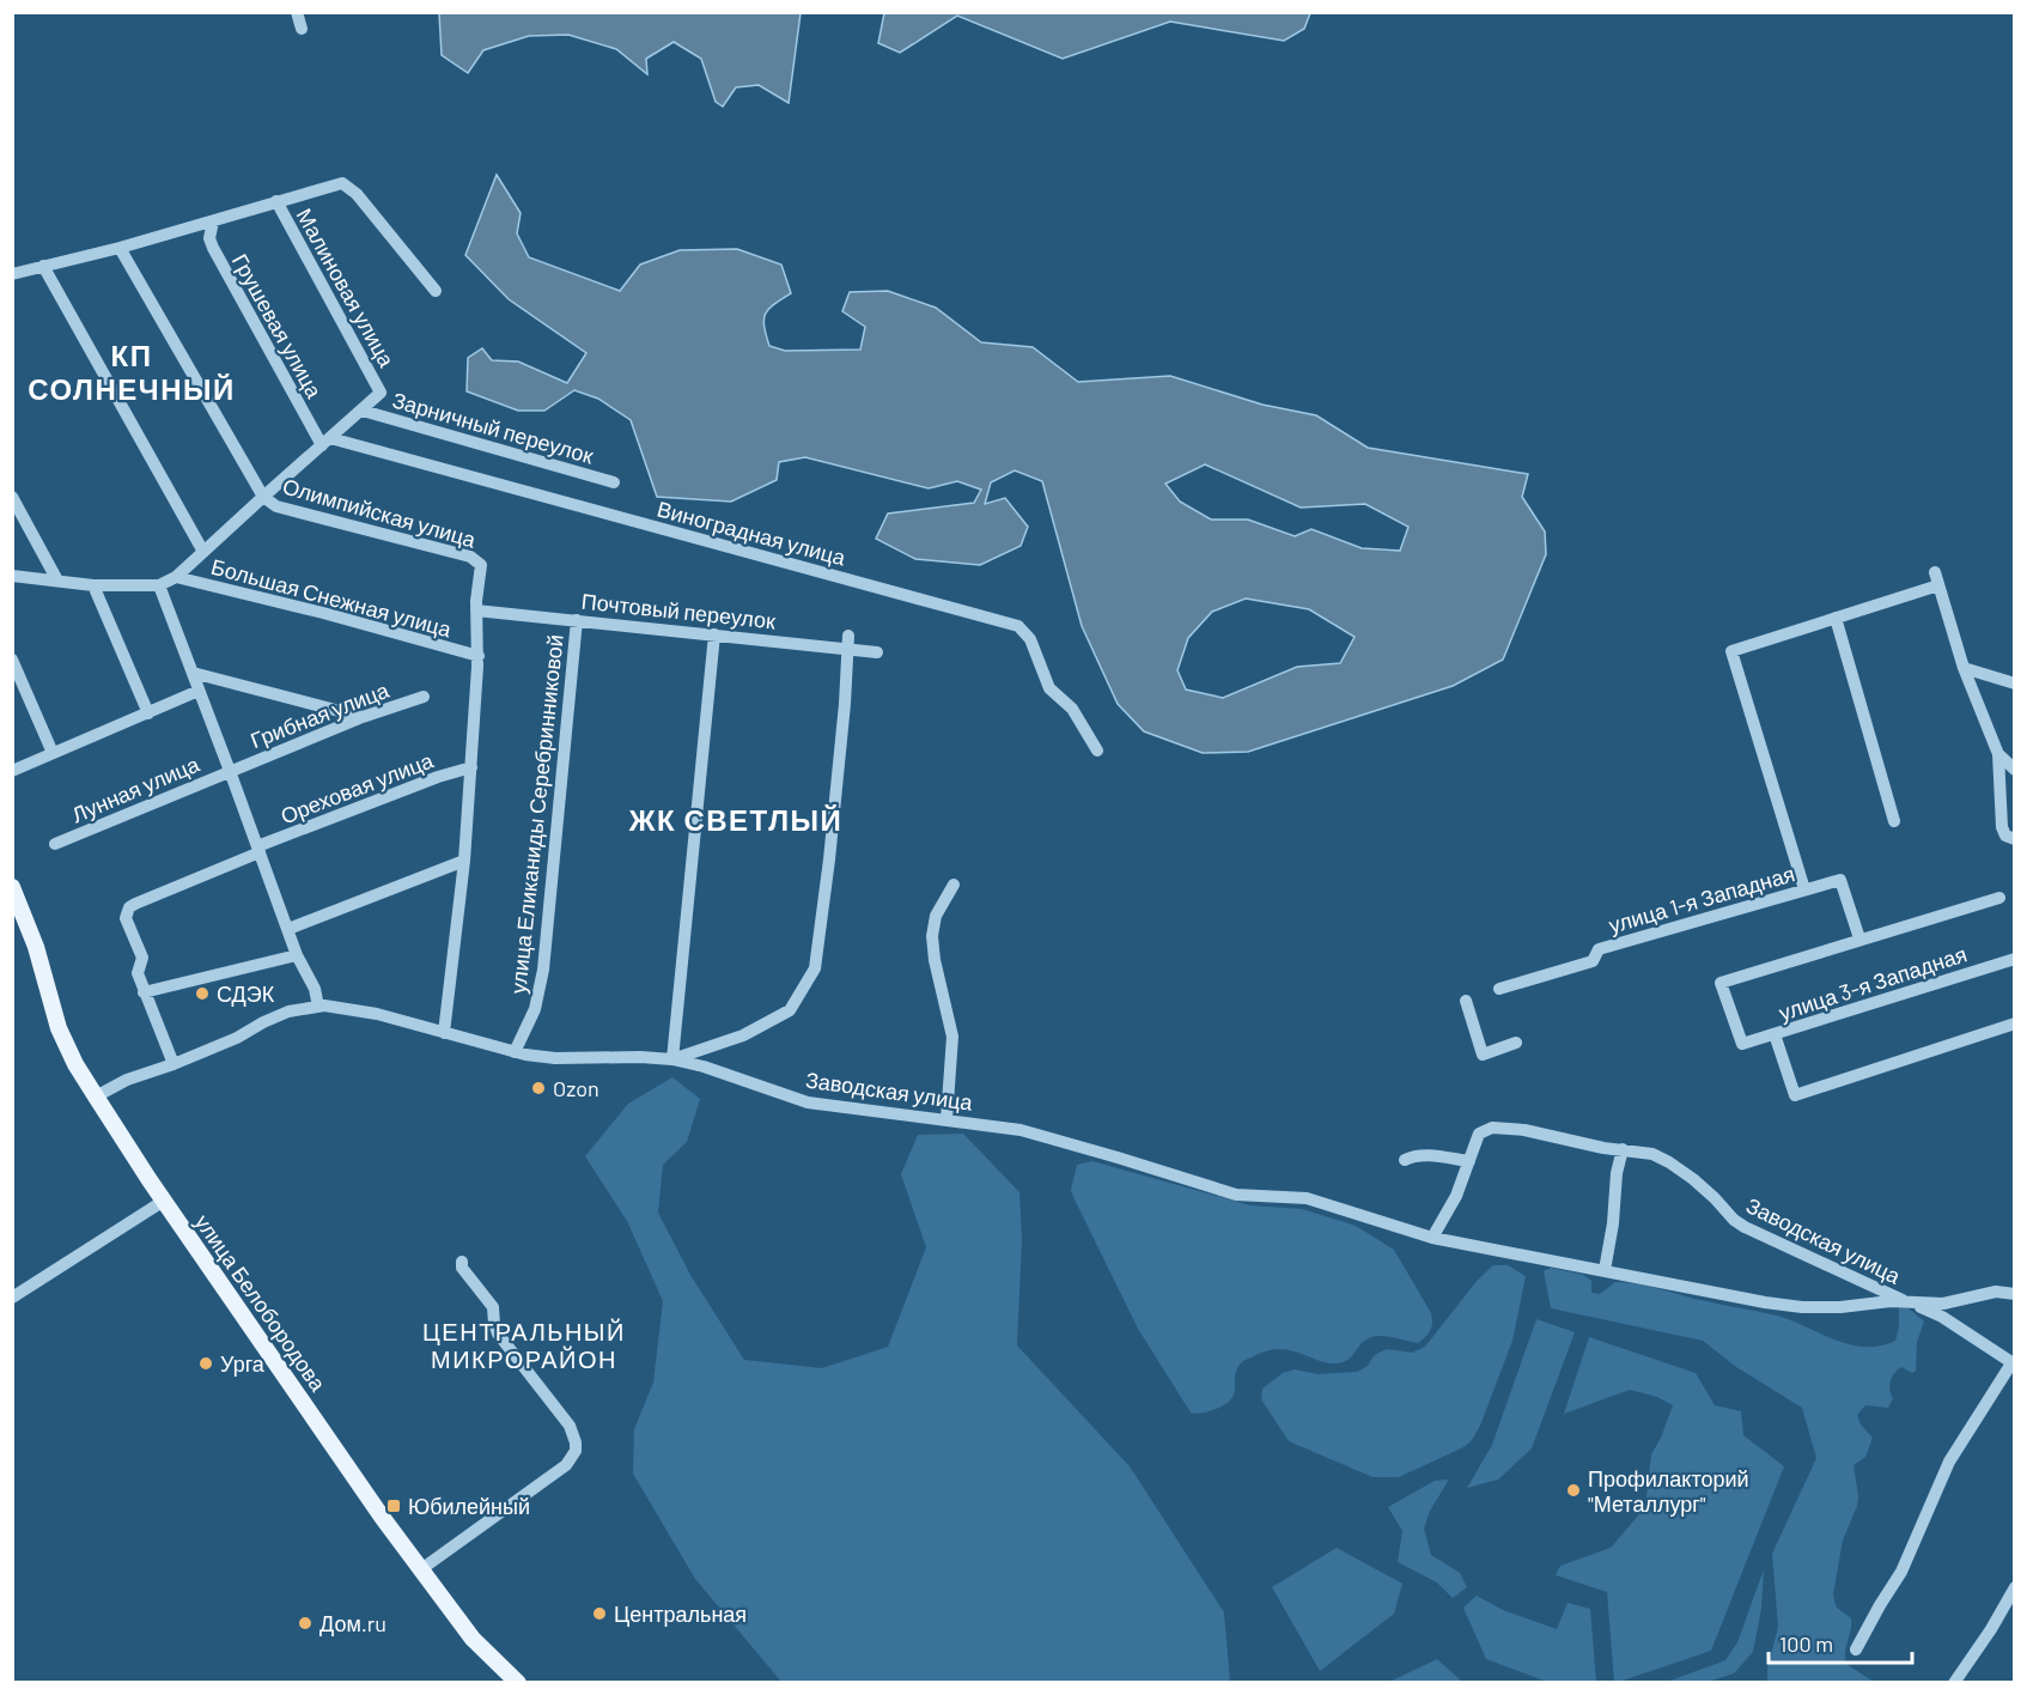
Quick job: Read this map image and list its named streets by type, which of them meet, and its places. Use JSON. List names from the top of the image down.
{
  "streets": {
    "main road": ["улица Белобородова"],
    "street": [
      "Малиновая улица",
      "Грушевая улица",
      "Зарничный переулок",
      "Олимпийская улица",
      "Виноградная улица",
      "Большая Снежная улица",
      "Почтовый переулок",
      "Грибная улица",
      "Ореховая улица",
      "Лунная улица",
      "улица Еликаниды Серебринниковой",
      "улица 1-я Западная",
      "улица 3-я Западная",
      "Заводская улица"
    ]
  },
  "crossings": [
    ["Малиновая улица", "Зарничный переулок"],
    ["Грушевая улица", "Виноградная улица"],
    ["Олимпийская улица", "Почтовый переулок"],
    ["Почтовый переулок", "улица Еликаниды Серебринниковой"],
    ["Грибная улица", "Лунная улица"],
    ["улица Еликаниды Серебринниковой", "Заводская улица"],
    ["улица 1-я Западная", "улица 3-я Западная"],
    ["Заводская улица", "улица Белобородова"]
  ],
  "districts": ["КП СОЛНЕЧНЫЙ", "ЖК СВЕТЛЫЙ", "ЦЕНТРАЛЬНЫЙ МИКРОРАЙОН"],
  "places": {
    "other": [
      "СДЭК",
      "Ozon",
      "Урга",
      "Профилакторий \"Металлург\"",
      "Центральная",
      "Дом.ru"
    ],
    "transit": ["Юбилейный"]
  },
  "scale_bar": "100 m"
}
